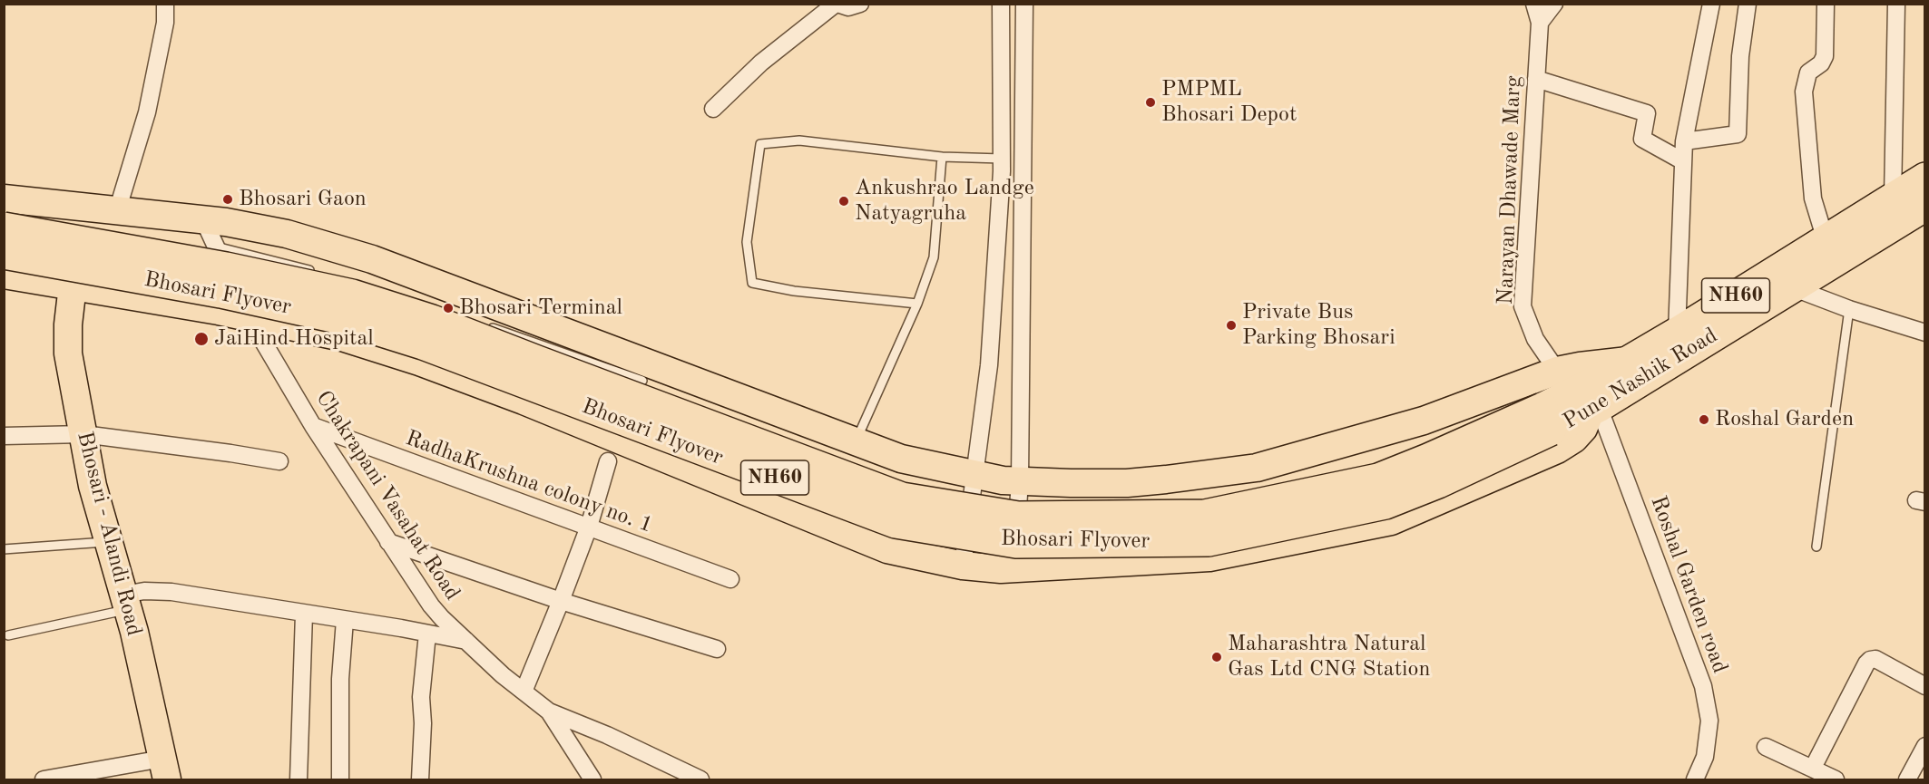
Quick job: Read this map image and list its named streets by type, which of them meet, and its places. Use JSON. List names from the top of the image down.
{
  "streets": {
    "highway": ["Bhosari Flyover", "NH60", "Pune Nashik Road"],
    "main road": ["Bhosari - Alandi Road"],
    "street": [
      "Narayan Dhawade Marg",
      "RadhaKrushna colony no. 1",
      "Chakrapani Vasahat Road",
      "Roshal Garden road"
    ]
  },
  "crossings": [
    ["Bhosari Flyover", "Pune Nashik Road"],
    ["Pune Nashik Road", "Roshal Garden road"],
    ["RadhaKrushna colony no. 1", "Chakrapani Vasahat Road"]
  ],
  "places": [
    "PMPML Bhosari Depot",
    "Bhosari Gaon",
    "Ankushrao Landge Natyagruha",
    "Bhosari Terminal",
    "Private Bus Parking Bhosari",
    "JaiHind Hospital",
    "Roshal Garden",
    "Maharashtra Natural Gas Ltd CNG Station"
  ]
}
